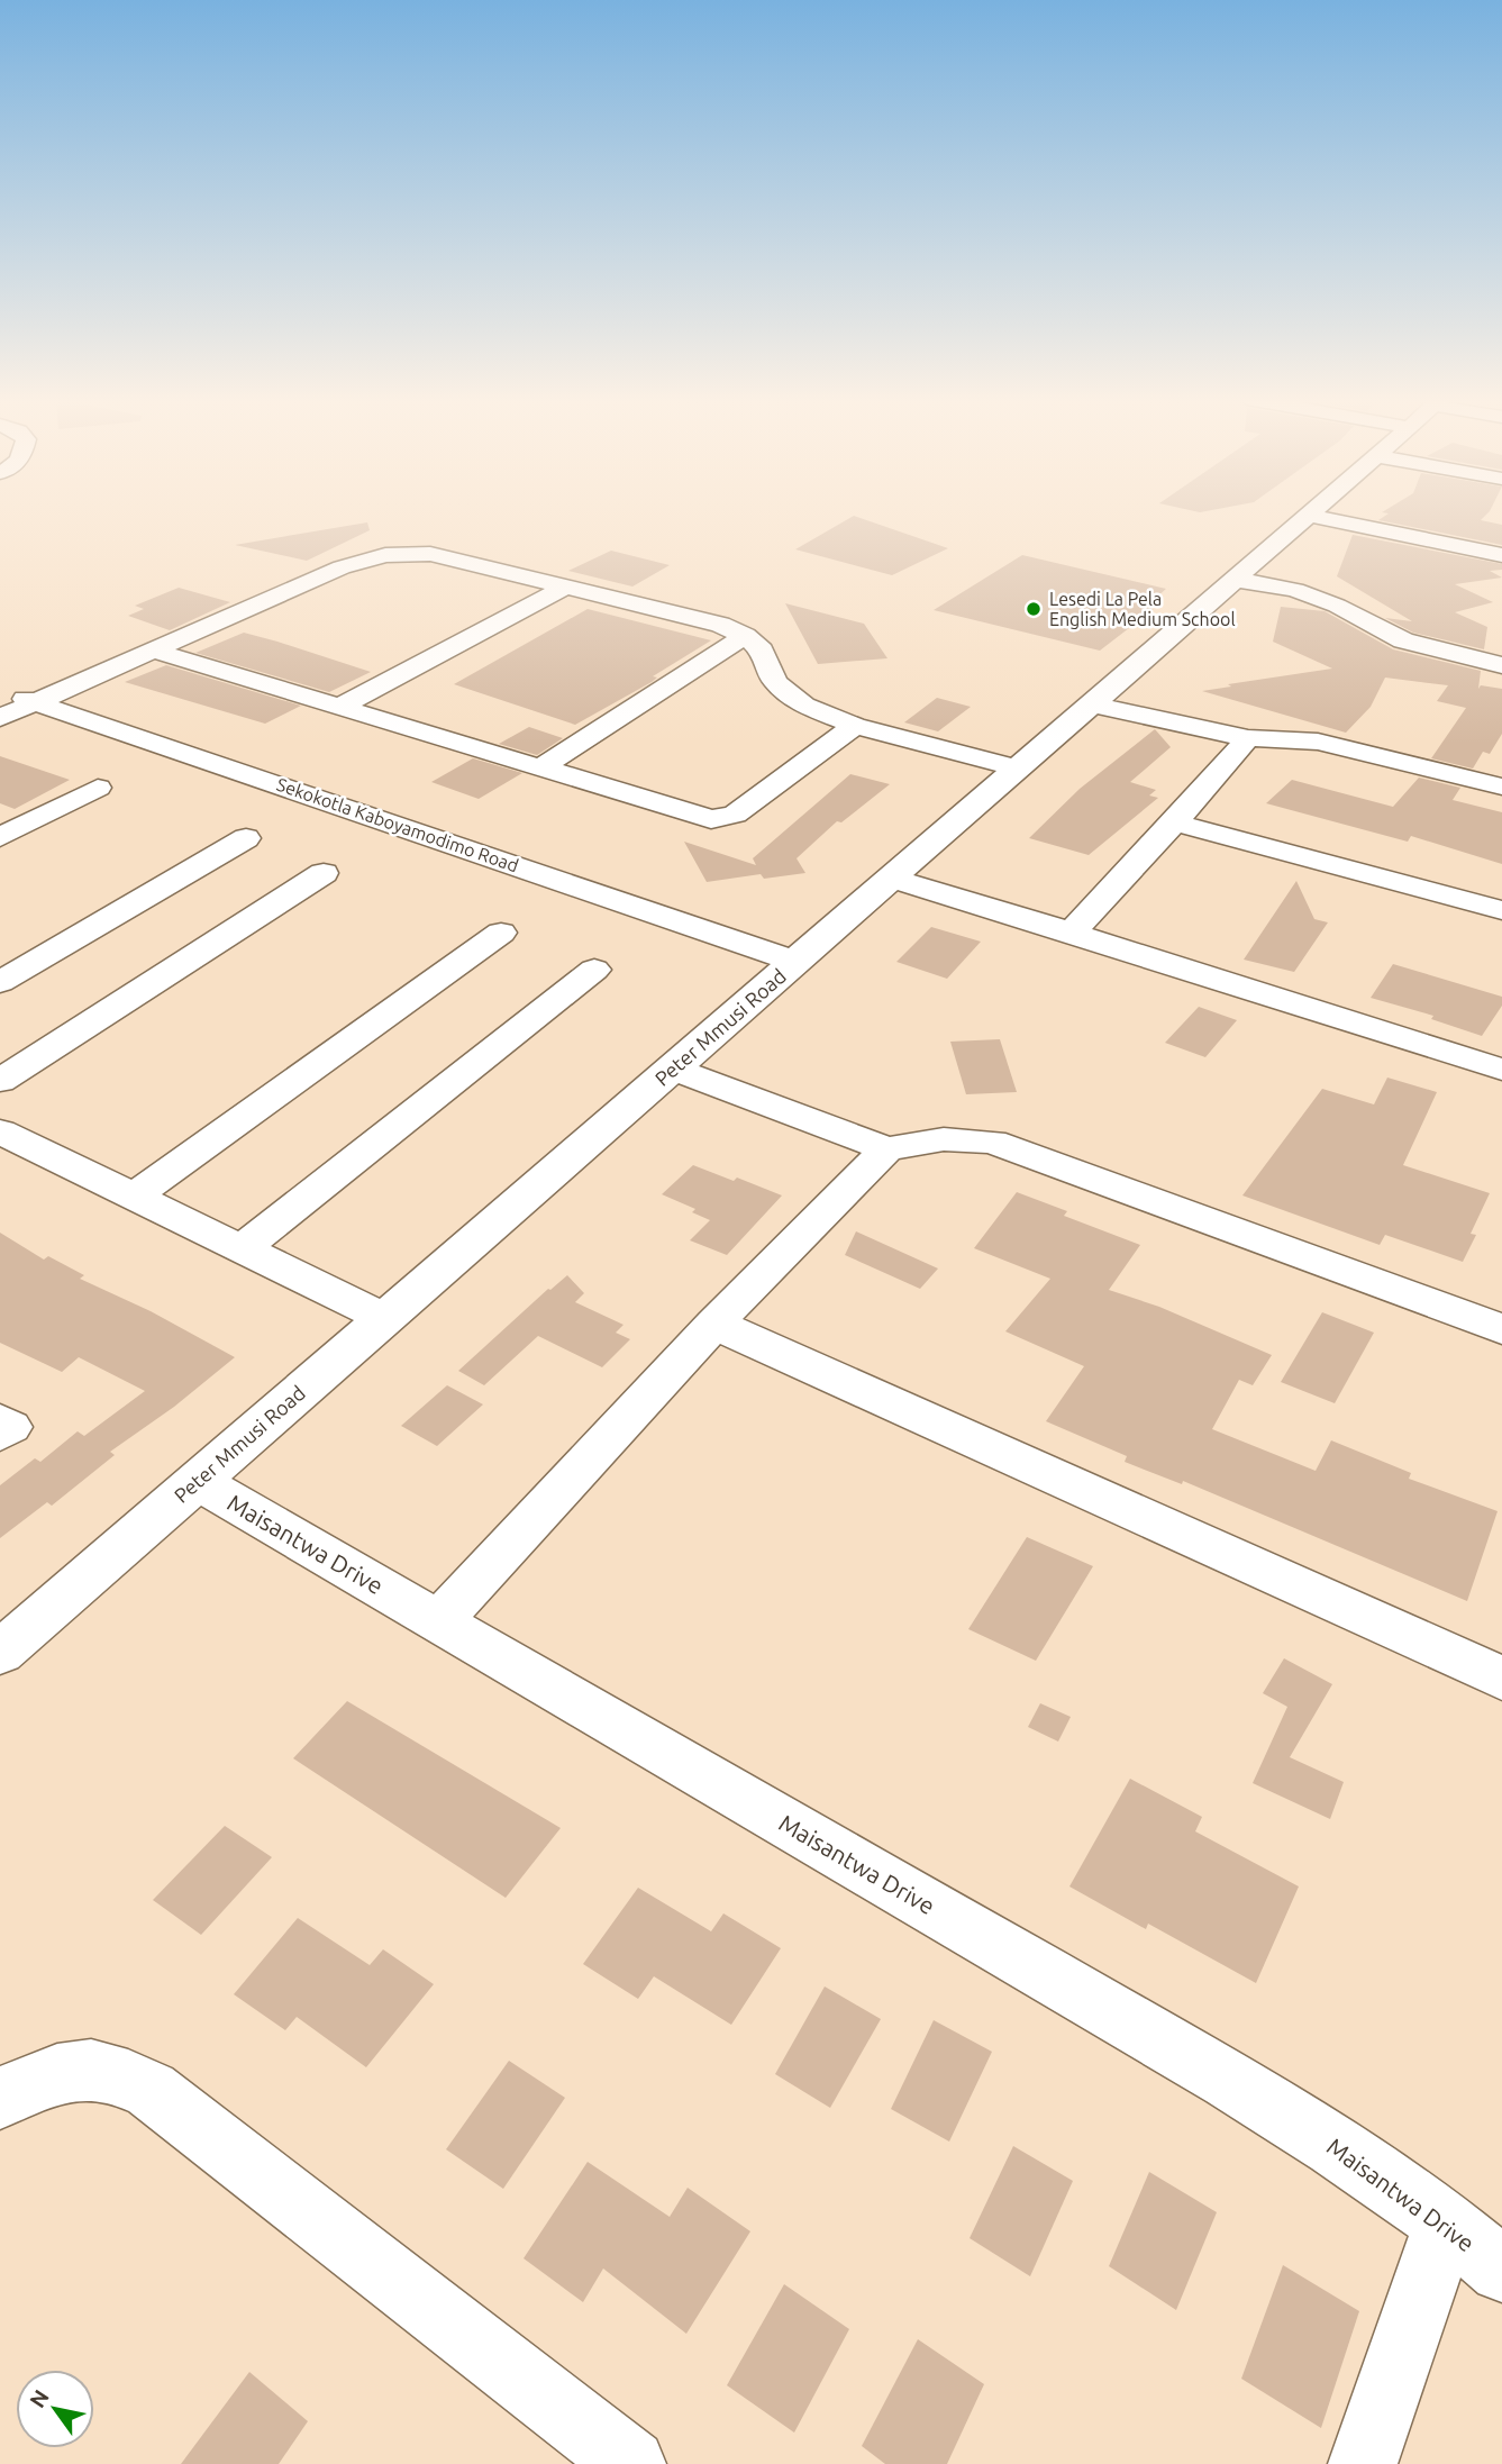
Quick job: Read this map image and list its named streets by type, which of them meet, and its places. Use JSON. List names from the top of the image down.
{
  "streets": {
    "street": ["Sekokotla Kaboyamodimo Road", "Peter Mmusi Road", "Maisantwa Drive"]
  },
  "crossings": [
    ["Sekokotla Kaboyamodimo Road", "Peter Mmusi Road"],
    ["Peter Mmusi Road", "Maisantwa Drive"]
  ],
  "places": ["Lesedi La Pela English Medium School"],
  "north": "top left"
}
